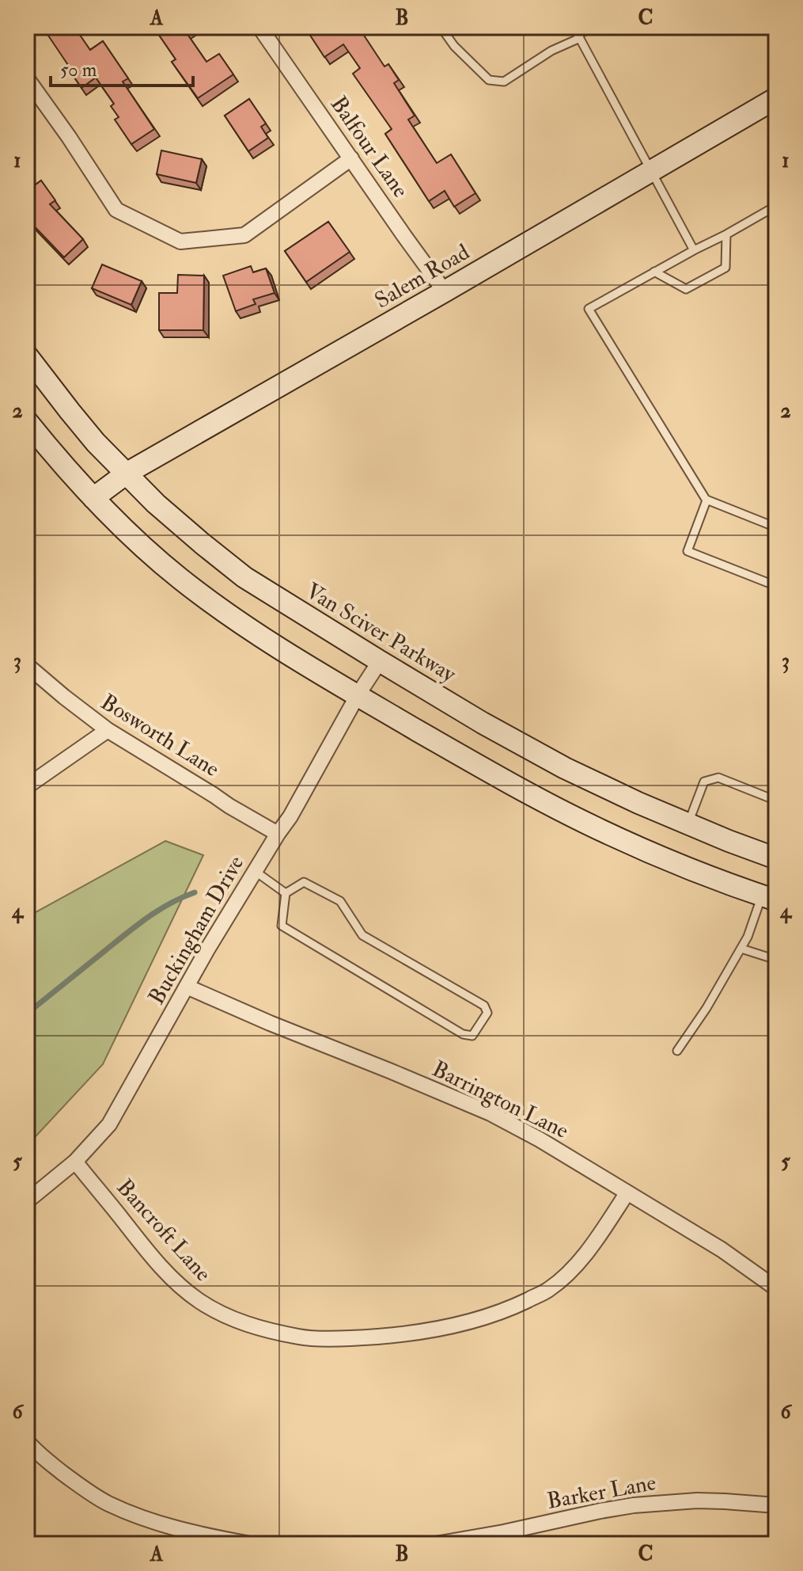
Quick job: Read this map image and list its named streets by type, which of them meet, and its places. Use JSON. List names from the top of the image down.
{
  "streets": {
    "street": [
      "Balfour Lane",
      "Salem Road",
      "Van Sciver Parkway",
      "Bosworth Lane",
      "Buckingham Drive",
      "Barrington Lane",
      "Bancroft Lane",
      "Barker Lane"
    ]
  },
  "crossings": [
    ["Balfour Lane", "Salem Road"],
    ["Salem Road", "Van Sciver Parkway"],
    ["Van Sciver Parkway", "Buckingham Drive"],
    ["Bosworth Lane", "Buckingham Drive"],
    ["Buckingham Drive", "Barrington Lane"],
    ["Buckingham Drive", "Bancroft Lane"],
    ["Barrington Lane", "Bancroft Lane"]
  ],
  "scale_bar": "50 m",
  "grid": {
    "columns": ["A", "B", "C"],
    "rows": [
      "1",
      "2",
      "3",
      "4",
      "5",
      "6"
    ]
  }
}
